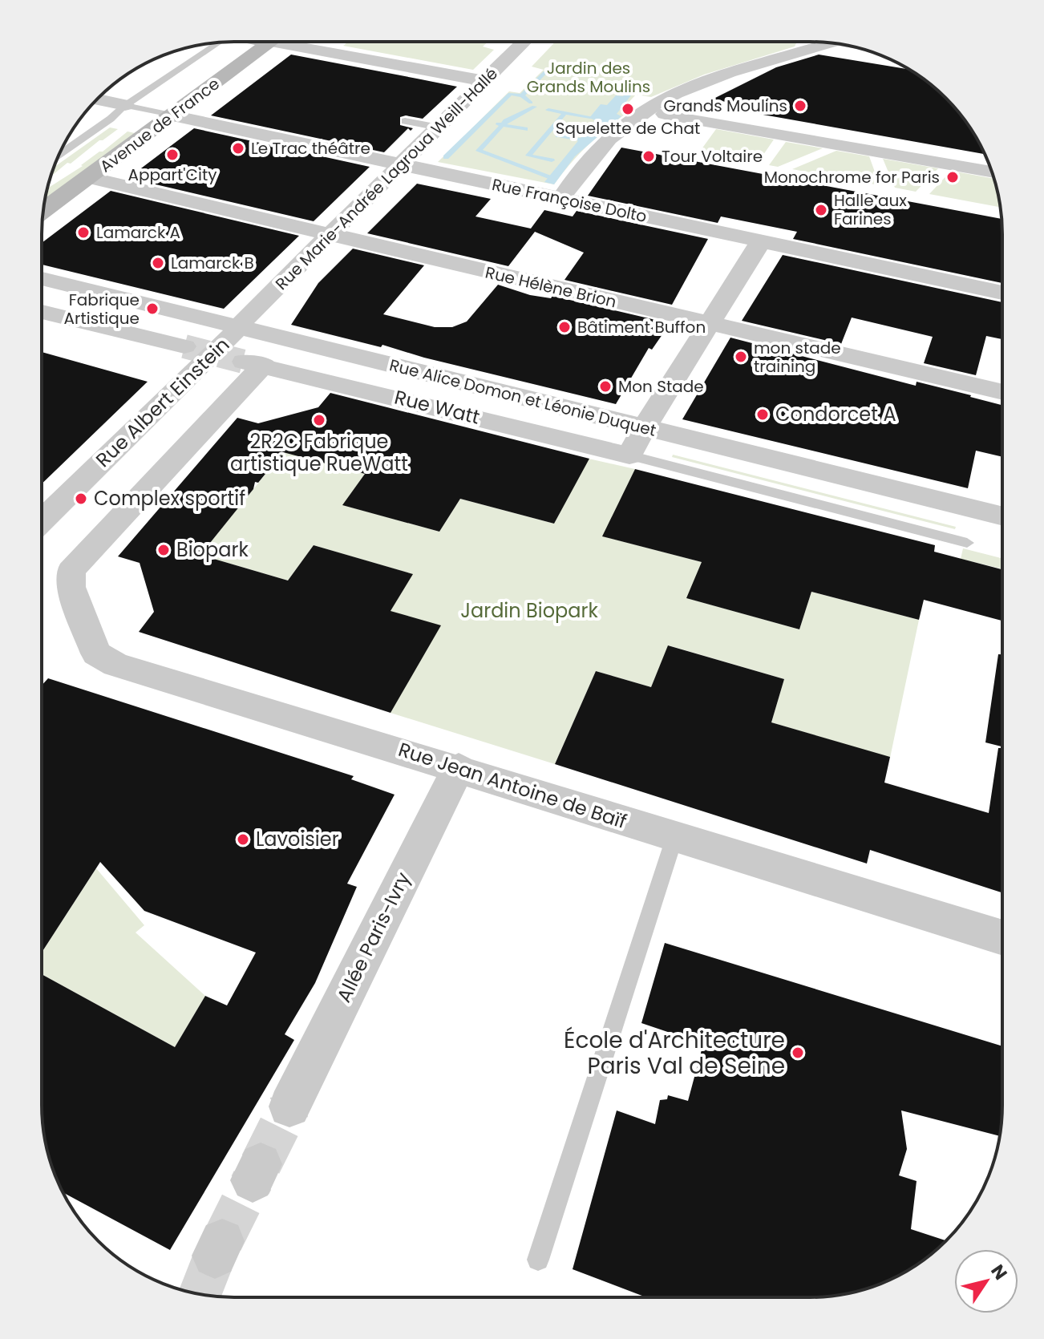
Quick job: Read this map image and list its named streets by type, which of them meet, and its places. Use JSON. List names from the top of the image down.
{
  "streets": {
    "street": [
      "Avenue de France",
      "Rue Marie-Andrée Lagroua Weill-Hallé",
      "Rue Françoise Dolto",
      "Rue Hélène Brion",
      "Rue Alice Domon et Léonie Duquet",
      "Rue Albert Einstein",
      "Rue Watt",
      "Rue Jean Antoine de Baïf",
      "Allée Paris-Ivry"
    ]
  },
  "crossings": [
    ["Avenue de France", "Rue Françoise Dolto"],
    ["Avenue de France", "Rue Hélène Brion"],
    ["Rue Marie-Andrée Lagroua Weill-Hallé", "Rue Françoise Dolto"],
    ["Rue Marie-Andrée Lagroua Weill-Hallé", "Rue Hélène Brion"],
    ["Rue Marie-Andrée Lagroua Weill-Hallé", "Rue Alice Domon et Léonie Duquet"],
    ["Rue Marie-Andrée Lagroua Weill-Hallé", "Rue Albert Einstein"],
    ["Rue Alice Domon et Léonie Duquet", "Rue Albert Einstein"],
    ["Rue Watt", "Rue Jean Antoine de Baïf"],
    ["Rue Jean Antoine de Baïf", "Allée Paris-Ivry"]
  ],
  "parks": ["Jardin des Grands Moulins", "Jardin Biopark"],
  "places": [
    "Grands Moulins",
    "Squelette de Chat",
    "Le Trac théâtre",
    "Appart'City",
    "Tour Voltaire",
    "Monochrome for Paris",
    "Halle aux Farines",
    "Lamarck A",
    "Lamarck B",
    "Fabrique Artistique",
    "Bâtiment Buffon",
    "mon stade training",
    "Mon Stade",
    "Condorcet A",
    "2R2C Fabrique artistique RueWatt",
    "Complex sportif",
    "Biopark",
    "Lavoisier",
    "École d'Architecture Paris Val de Seine"
  ],
  "north": "top right"
}
